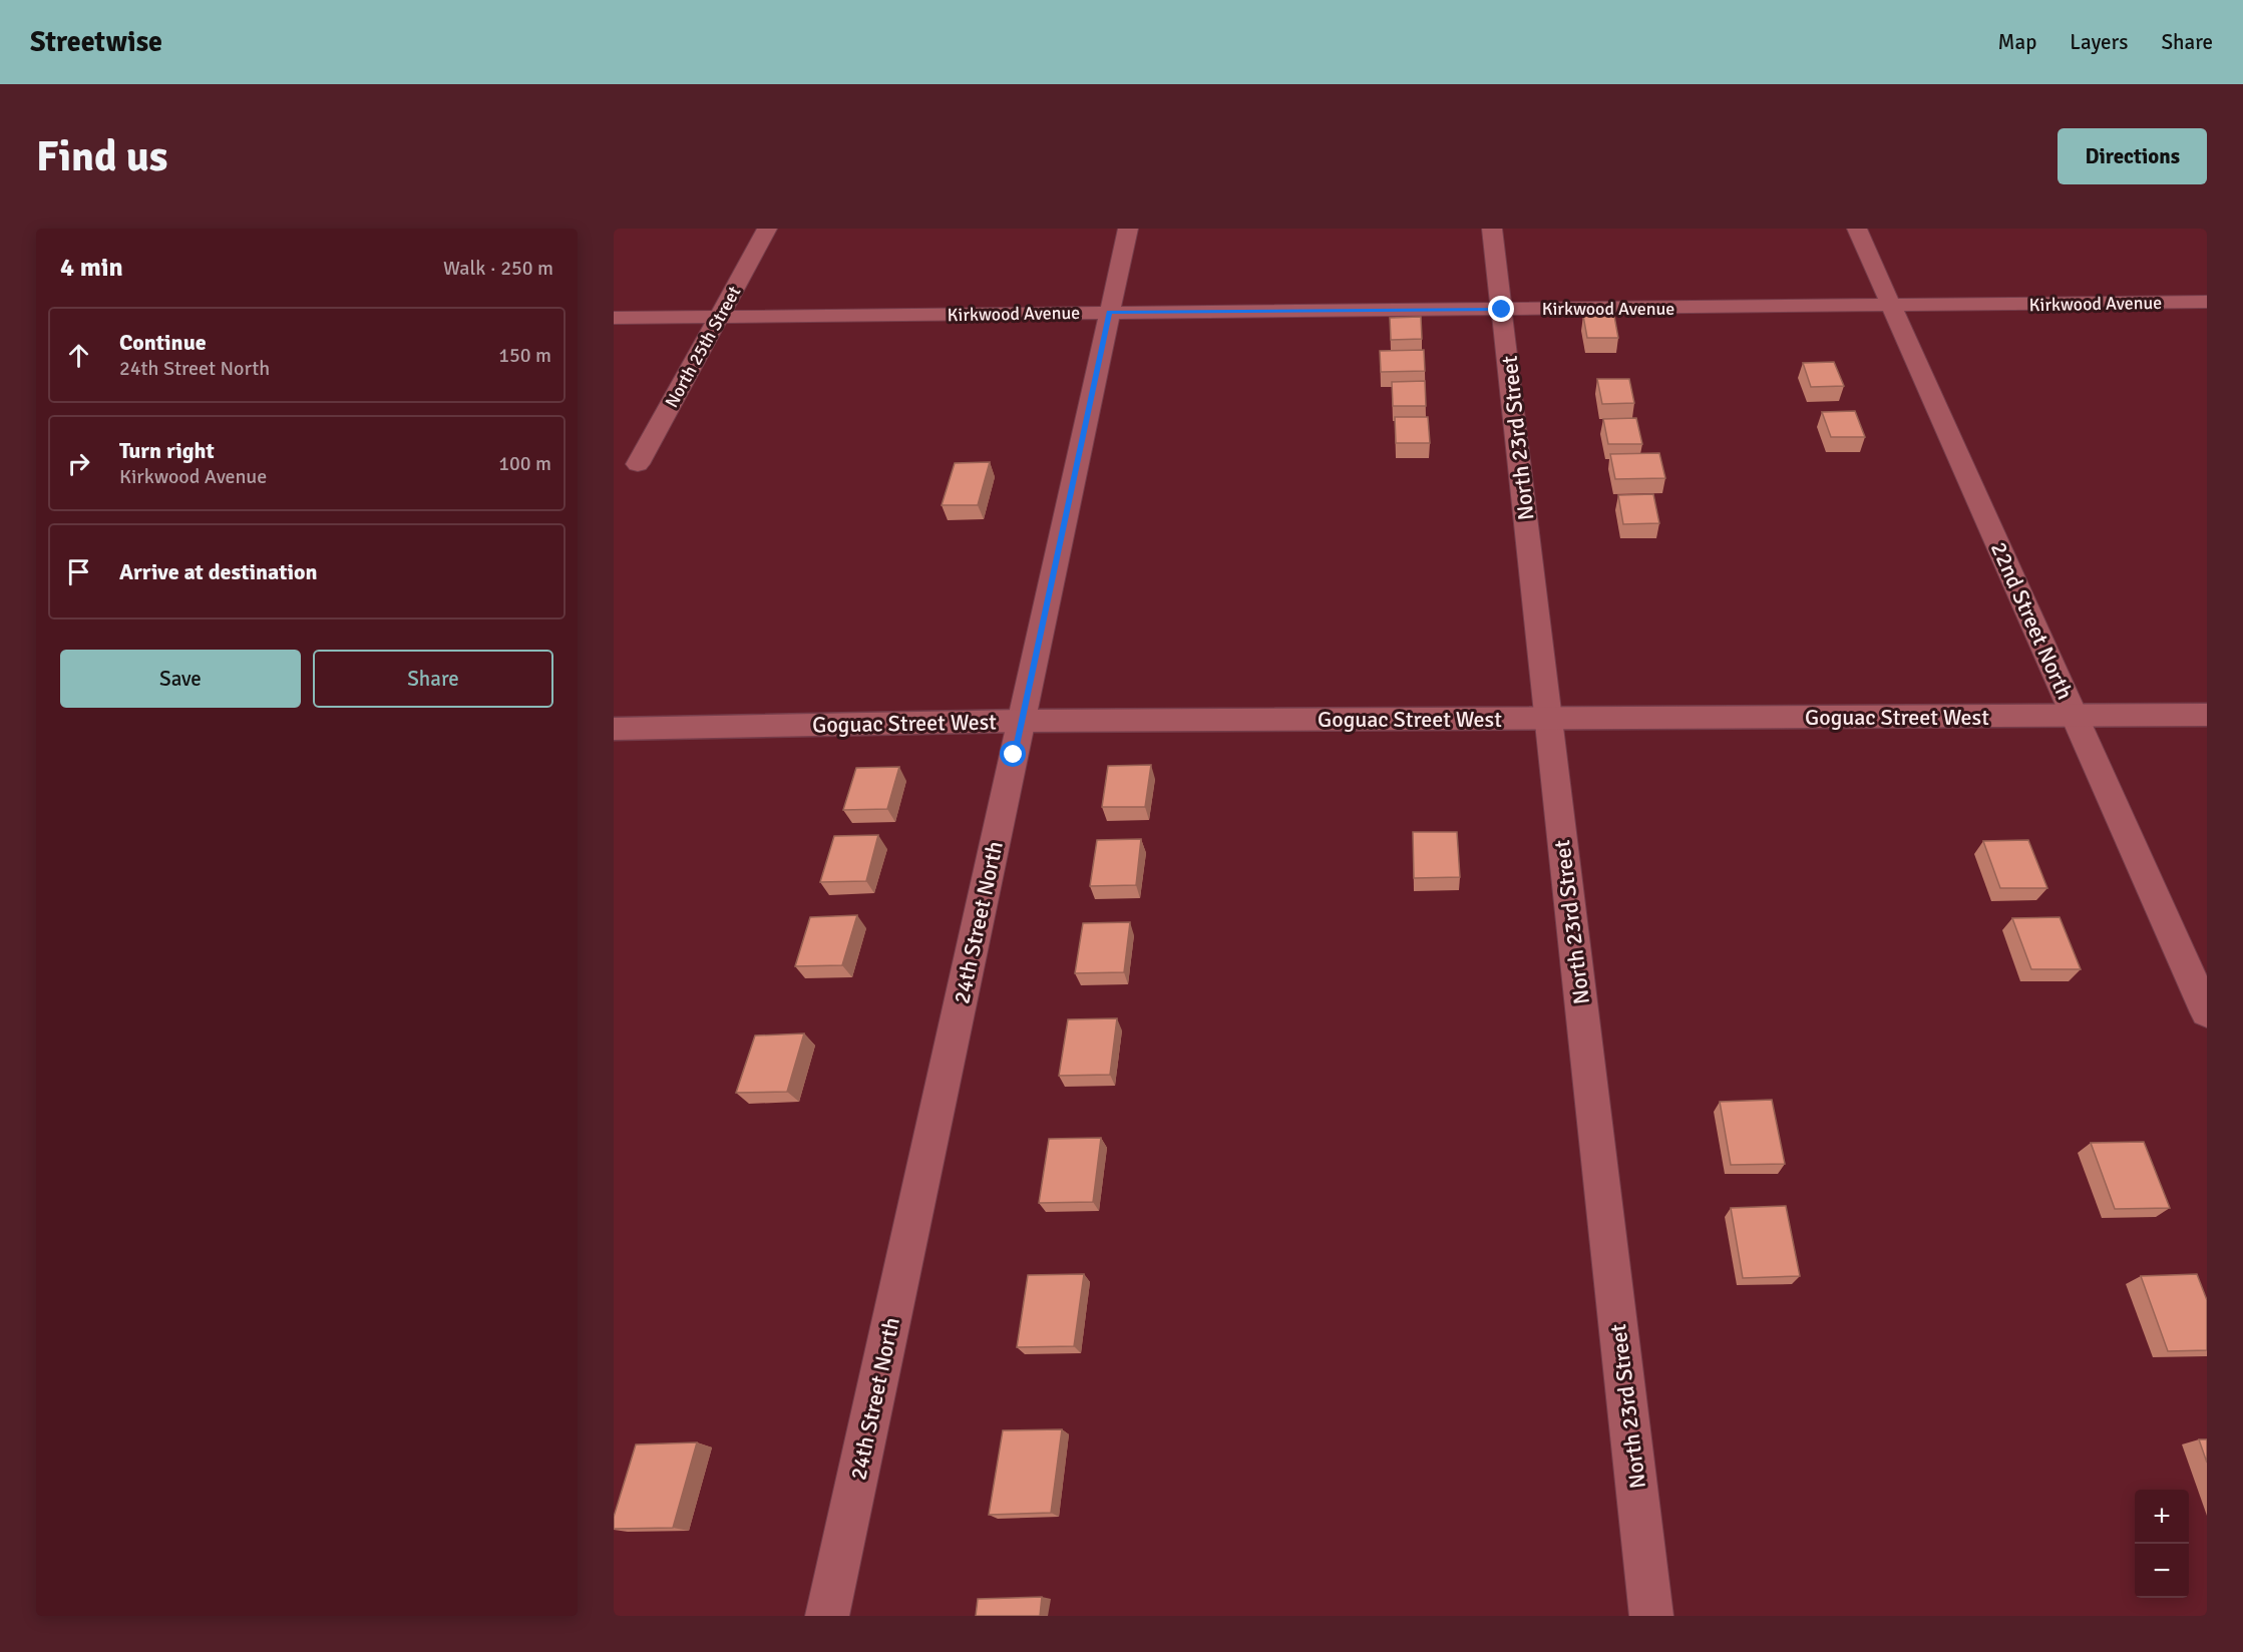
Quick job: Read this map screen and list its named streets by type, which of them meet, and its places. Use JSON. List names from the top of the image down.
{
  "streets": {
    "street": [
      "Kirkwood Avenue",
      "North 25th Street",
      "North 23rd Street",
      "22nd Street North",
      "Goguac Street West",
      "24th Street North"
    ]
  },
  "crossings": [
    ["Kirkwood Avenue", "North 25th Street"],
    ["Kirkwood Avenue", "North 23rd Street"],
    ["Kirkwood Avenue", "22nd Street North"],
    ["Kirkwood Avenue", "24th Street North"],
    ["North 23rd Street", "Goguac Street West"],
    ["22nd Street North", "Goguac Street West"],
    ["Goguac Street West", "24th Street North"]
  ],
  "page": {
    "header": "Streetwise",
    "nav": ["Map", "Layers", "Share"],
    "buttons": [
      "Directions",
      ["Save", "Share"]
    ],
    "title": "Find us",
    "heading": ["4 min", "Walk · 250 m"],
    "list": [
      ["Continue", "24th Street North", "150 m"],
      ["Turn right", "Kirkwood Avenue", "100 m"],
      "Arrive at destination"
    ],
    "map_buttons": ["+", "−"]
  }
}
